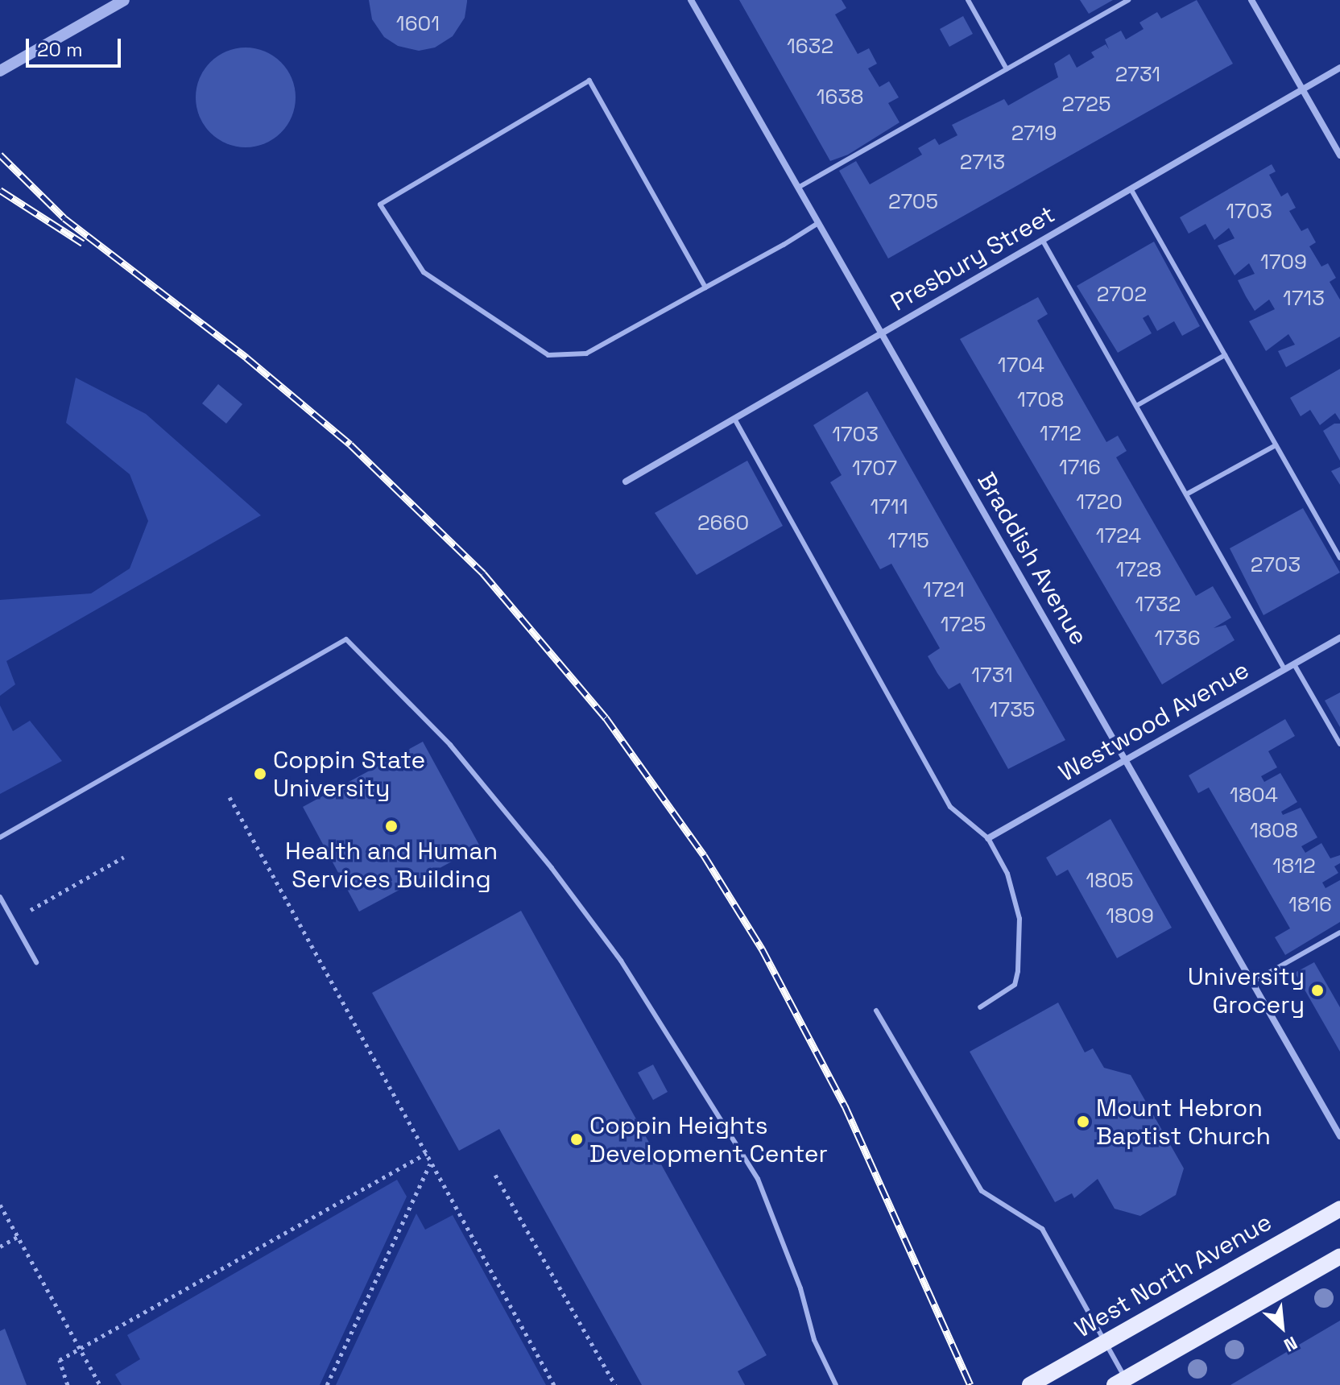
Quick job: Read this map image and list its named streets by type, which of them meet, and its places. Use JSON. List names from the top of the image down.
{
  "streets": {
    "main road": ["West North Avenue"],
    "street": ["Presbury Street", "Braddish Avenue", "Westwood Avenue"]
  },
  "crossings": [
    ["Presbury Street", "Braddish Avenue"],
    ["Braddish Avenue", "Westwood Avenue"]
  ],
  "places": [
    "Coppin State University",
    "Health and Human Services Building",
    "University Grocery",
    "Mount Hebron Baptist Church",
    "Coppin Heights Development Center"
  ],
  "house_numbers": [
    "1601",
    "1632",
    "2731",
    "1638",
    "2725",
    "2719",
    "2713",
    "2705",
    "1703",
    "1709",
    "2702",
    "1713",
    "1704",
    "1708",
    "1712",
    "1703",
    "1716",
    "1707",
    "1720",
    "1711",
    "2660",
    "1724",
    "1715",
    "2703",
    "1728",
    "1721",
    "1732",
    "1725",
    "1736",
    "1731",
    "1735",
    "1804",
    "1808",
    "1812",
    "1805",
    "1816",
    "1809"
  ],
  "scale_bar": "20 m",
  "north": "bottom right"
}
